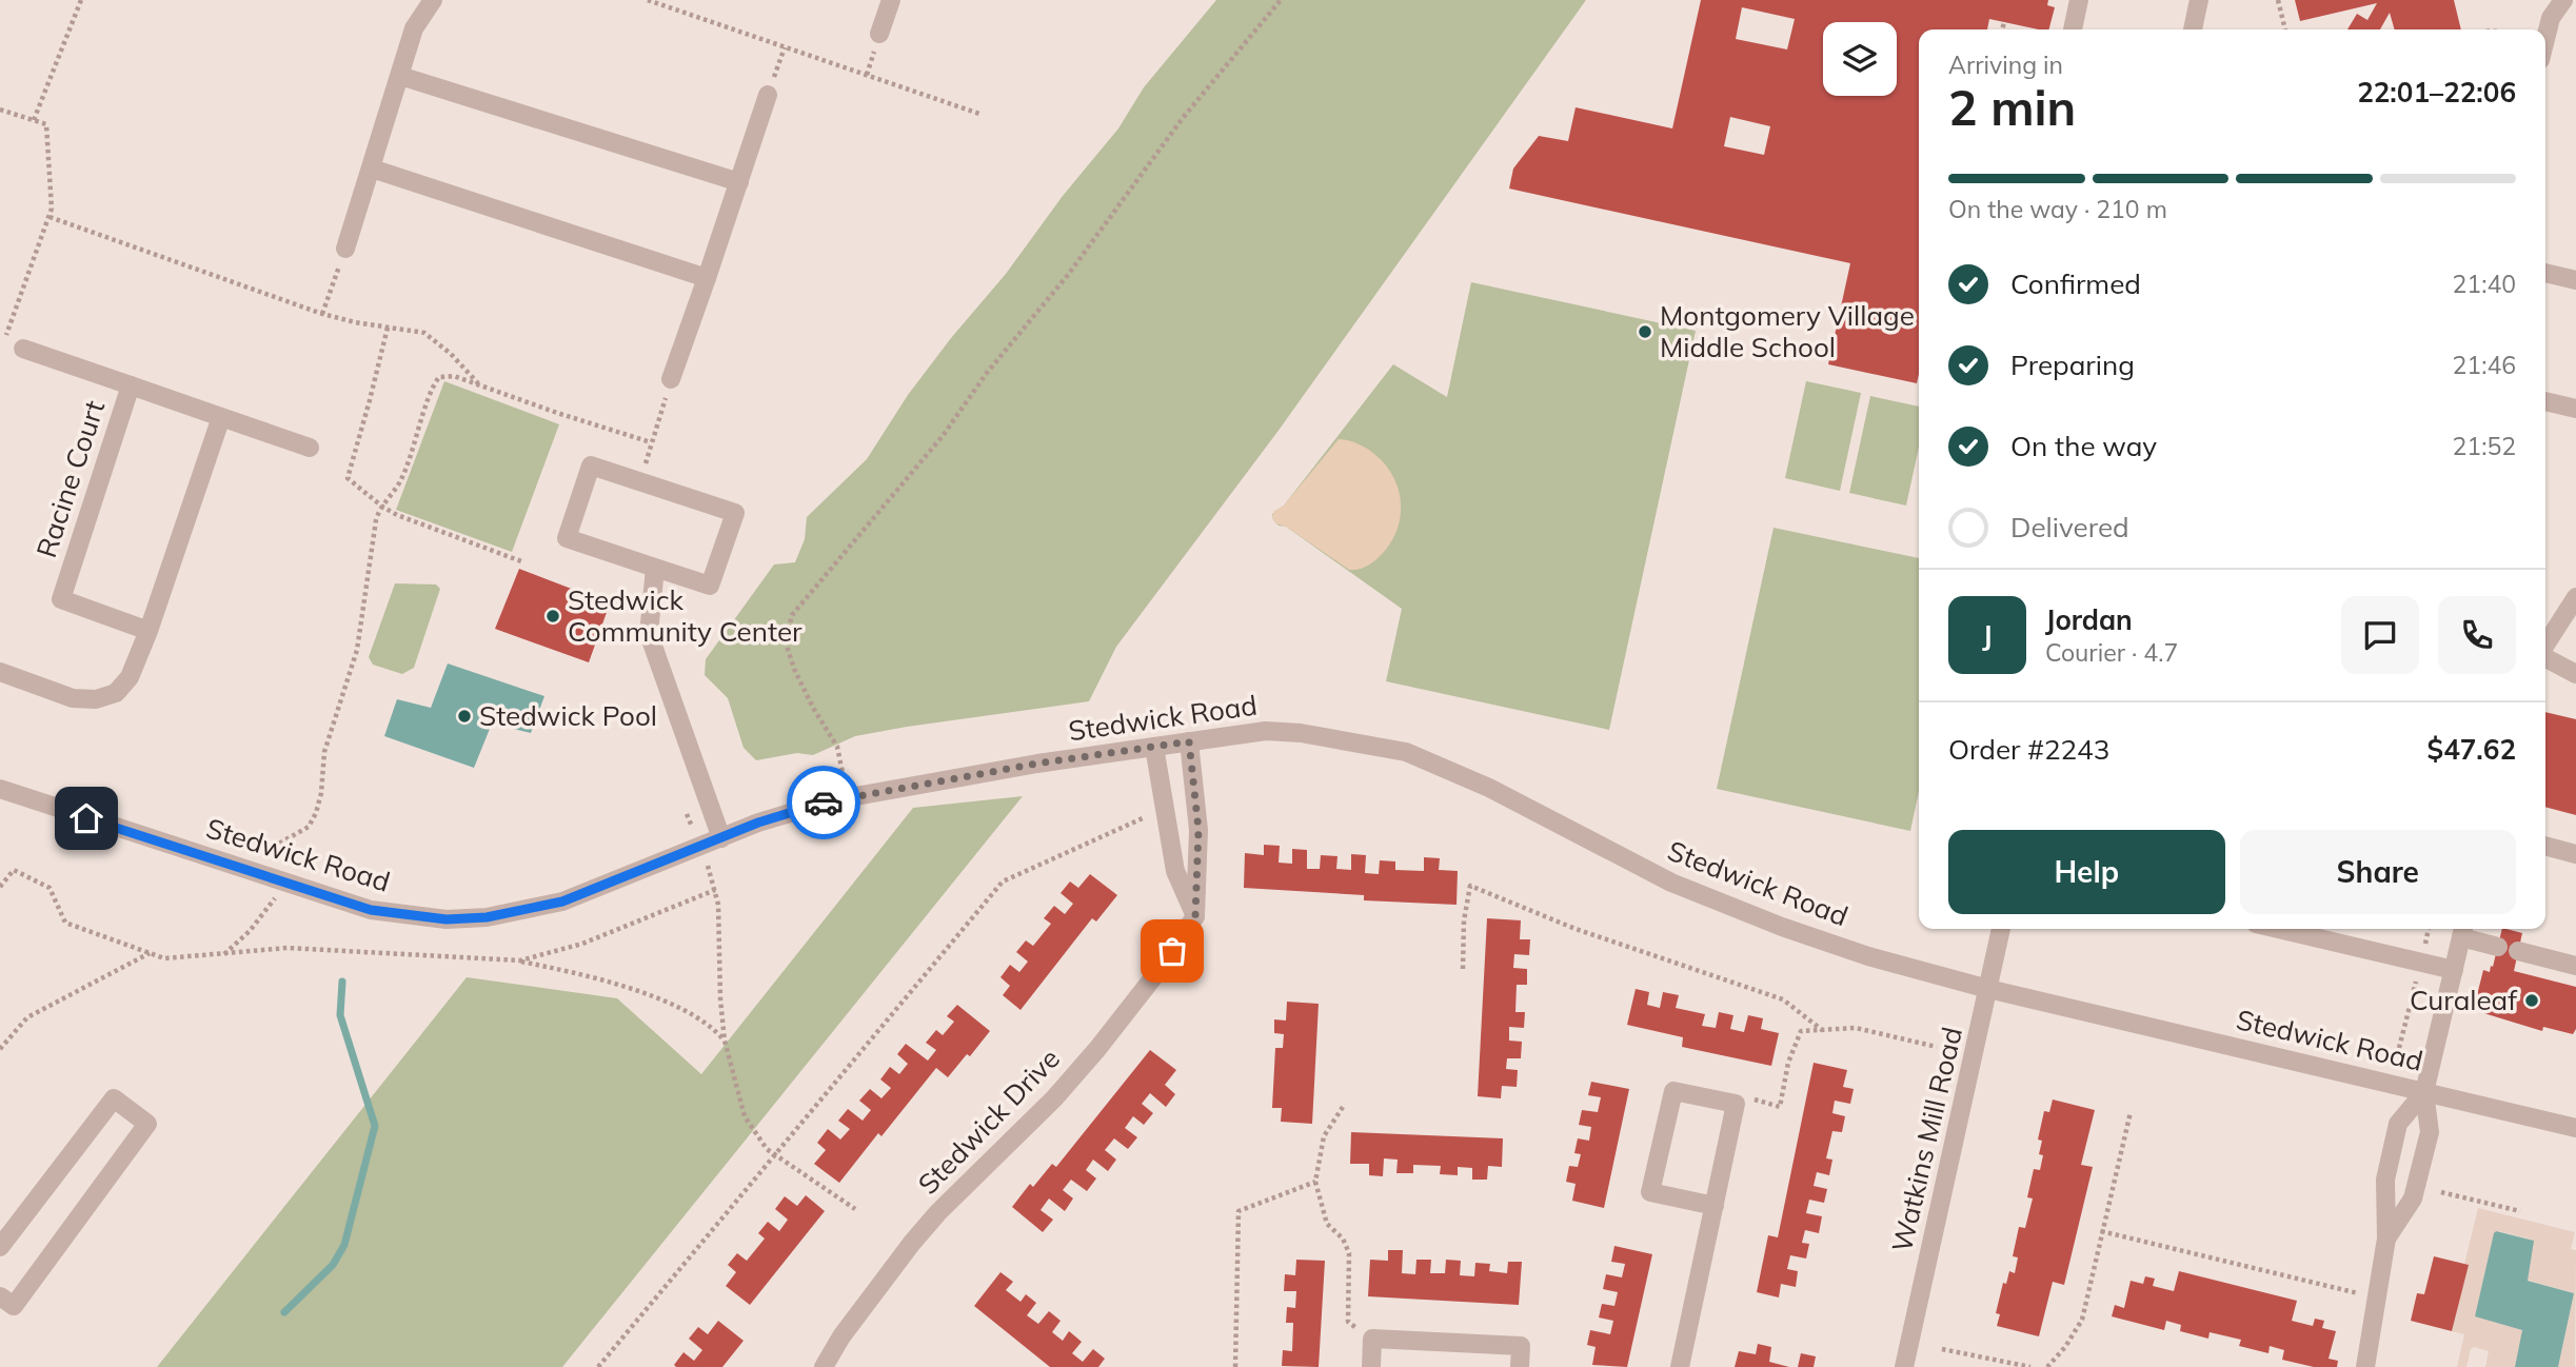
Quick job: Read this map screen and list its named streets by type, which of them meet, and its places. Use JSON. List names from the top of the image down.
{
  "streets": {
    "street": [
      "Racine Court",
      "Stedwick Road",
      "Stedwick Drive",
      "Watkins Mill Road"
    ]
  },
  "crossings": [
    ["Stedwick Road", "Watkins Mill Road"]
  ],
  "places": [
    "Montgomery Village Middle School",
    "Stedwick Community Center",
    "Stedwick Pool",
    "Curaleaf"
  ],
  "page": {
    "heading": ["2 min", "Arriving in", "22:01–22:06"],
    "panel": [
      "Jordan",
      "Courier · 4.7",
      "Order #2243",
      "$47.62"
    ],
    "bar": "On the way · 210 m",
    "list": [
      ["Confirmed", "21:40"],
      ["Preparing", "21:46"],
      ["On the way", "21:52"],
      "Delivered"
    ],
    "round": "J",
    "buttons": ["Help", "Share"]
  }
}
